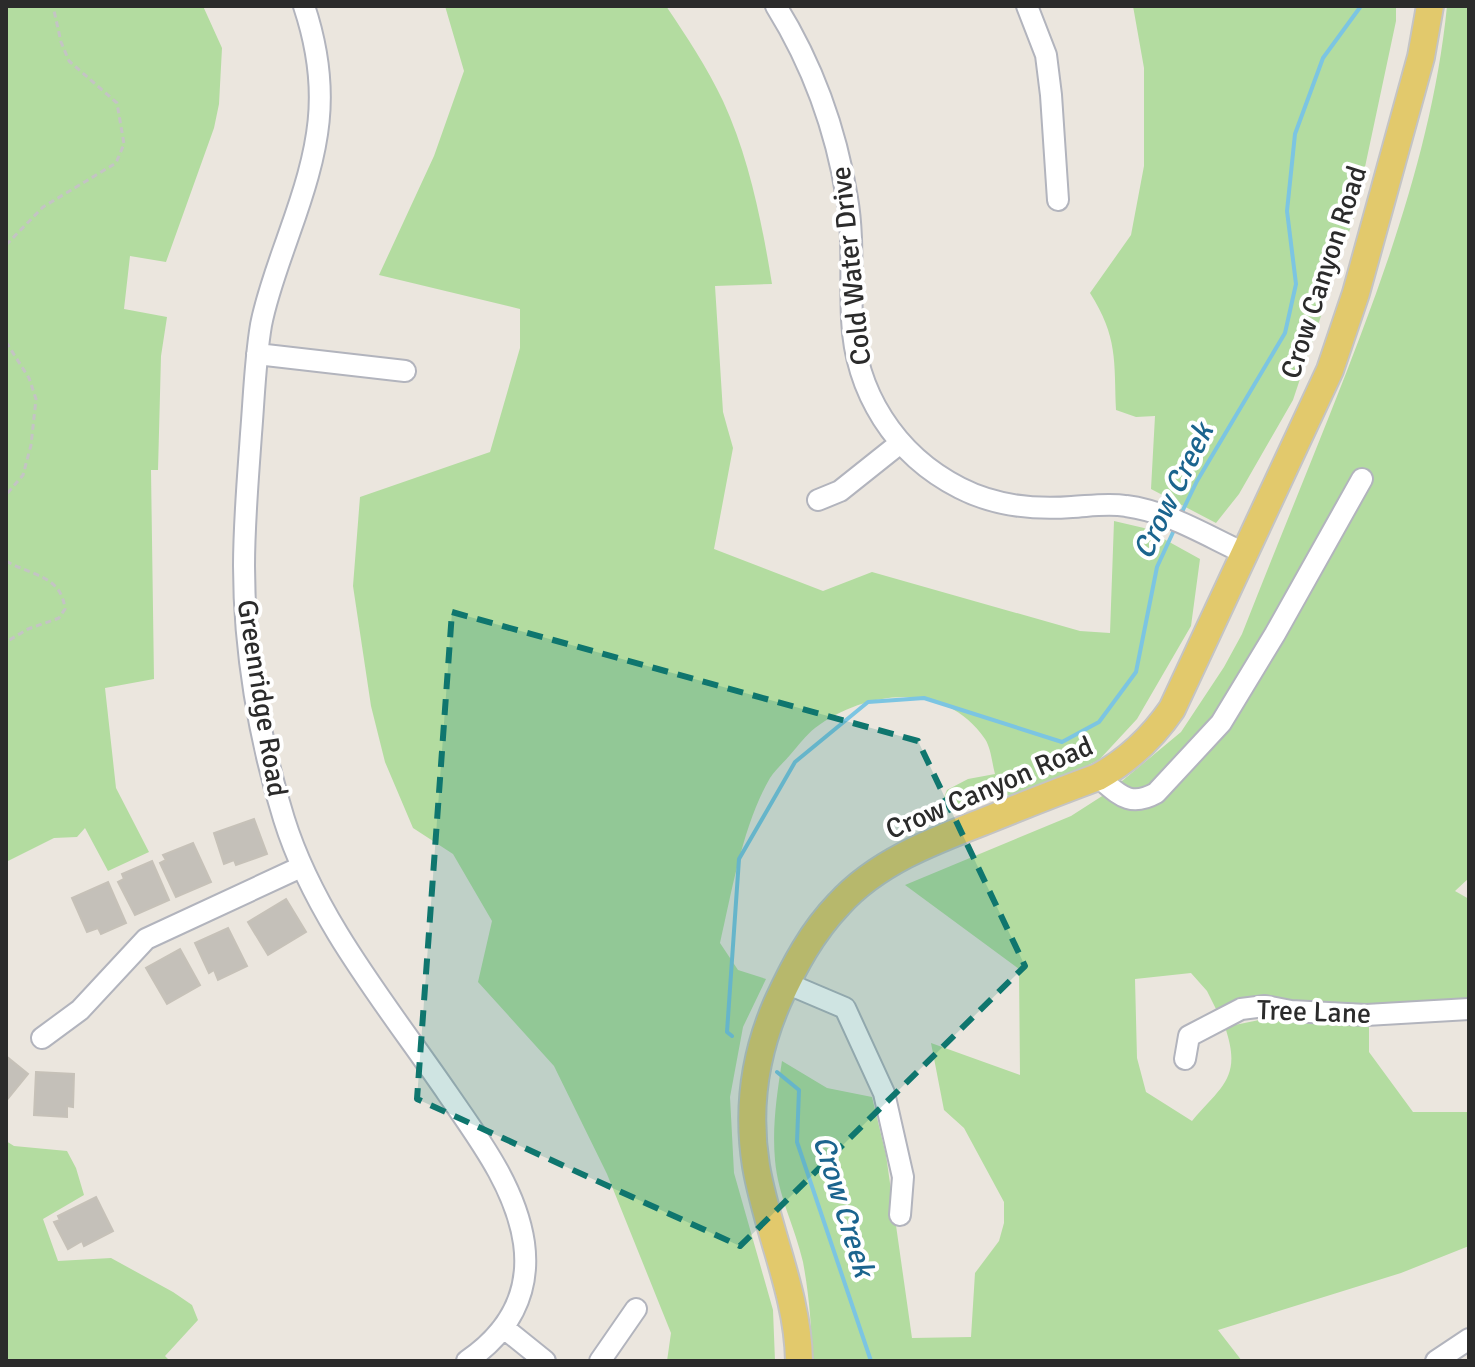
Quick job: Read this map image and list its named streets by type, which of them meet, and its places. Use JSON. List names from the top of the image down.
{
  "streets": {
    "main road": ["Crow Canyon Road"],
    "street": ["Cold Water Drive", "Greenridge Road", "Tree Lane"]
  },
  "crossings": [
    ["Cold Water Drive", "Crow Canyon Road"]
  ],
  "water": ["Crow Creek"]
}
